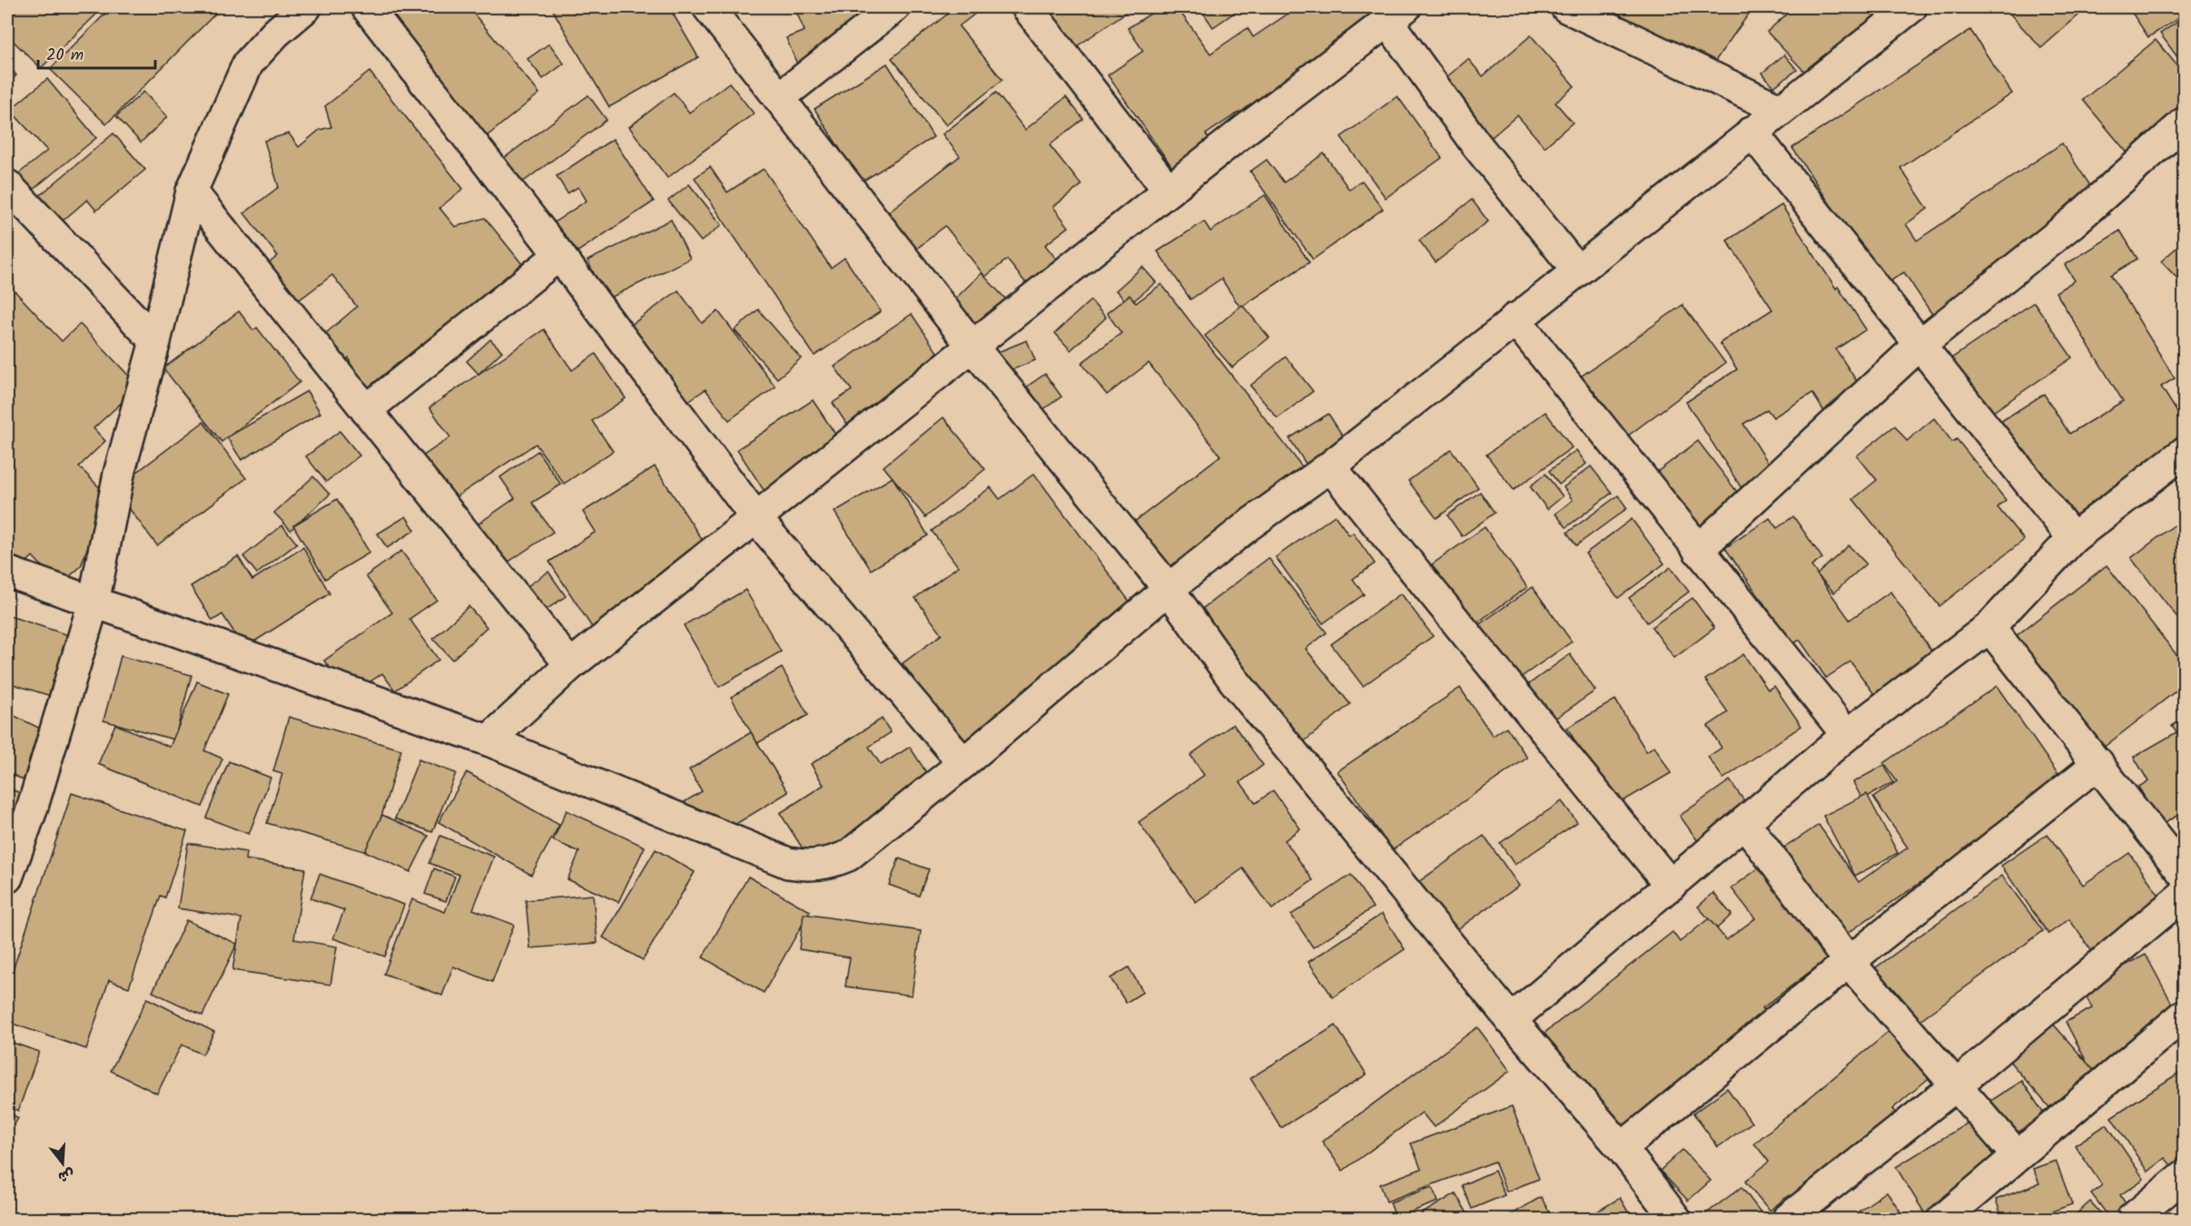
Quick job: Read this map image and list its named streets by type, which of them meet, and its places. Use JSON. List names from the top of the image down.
{
  "scale_bar": "20 m",
  "north": "bottom"
}
